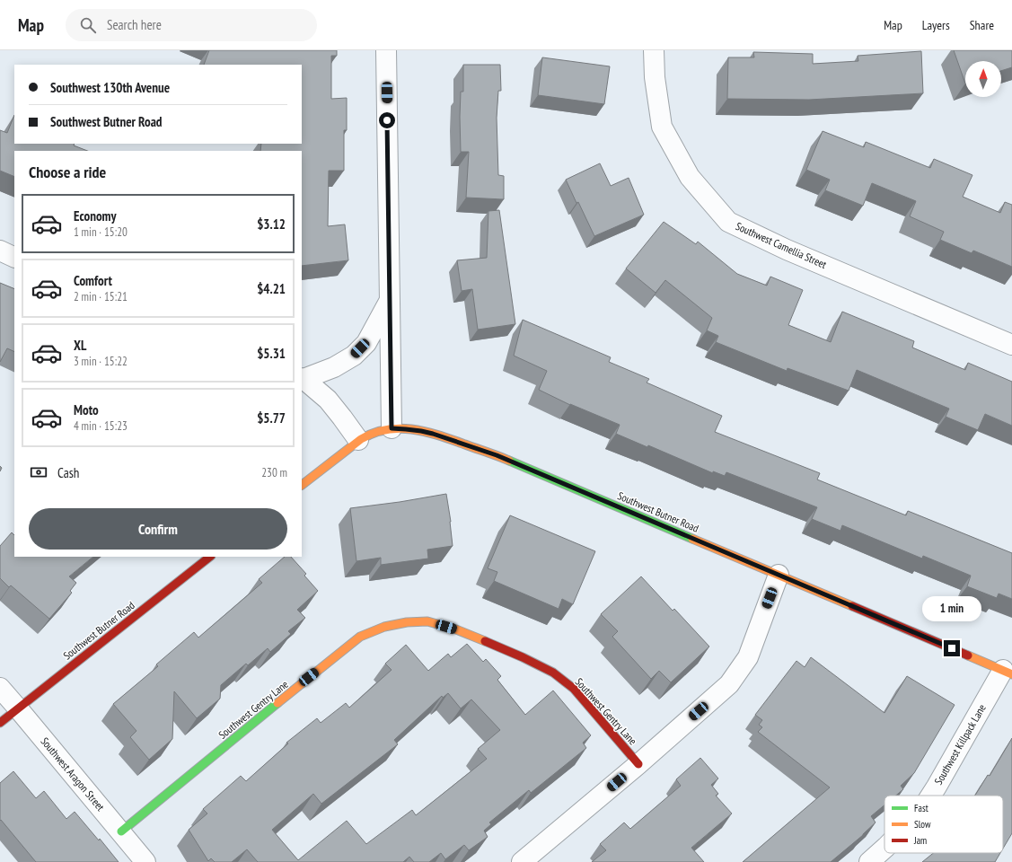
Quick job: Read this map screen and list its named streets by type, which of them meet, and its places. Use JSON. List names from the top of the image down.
{
  "streets": {
    "street": [
      "Southwest Camellia Street",
      "Southwest Butner Road",
      "Southwest Gentry Lane",
      "Southwest Killpack Lane",
      "Southwest Aragon Street"
    ]
  },
  "crossings": [
    ["Southwest Butner Road", "Southwest Killpack Lane"],
    ["Southwest Butner Road", "Southwest Aragon Street"],
    ["Southwest Gentry Lane", "Southwest Aragon Street"]
  ],
  "legend": ["Fast", "Slow", "Jam"],
  "north": "top",
  "page": {
    "header": "Map",
    "search": "Search here",
    "nav": ["Map", "Layers", "Share"],
    "banner": ["Southwest 130th Avenue", "Southwest Butner Road"],
    "heading": "Choose a ride",
    "list": [
      {
        "name": "Economy",
        "note": "1 min · 15:20",
        "value": "$3.12"
      },
      {
        "name": "Comfort",
        "note": "2 min · 15:21",
        "value": "$4.21"
      },
      {
        "name": "XL",
        "note": "3 min · 15:22",
        "value": "$5.31"
      },
      {
        "name": "Moto",
        "note": "4 min · 15:23",
        "value": "$5.77"
      }
    ],
    "pay": ["Cash", "230 m"],
    "buttons": "Confirm",
    "bubble": "1 min"
  }
}
